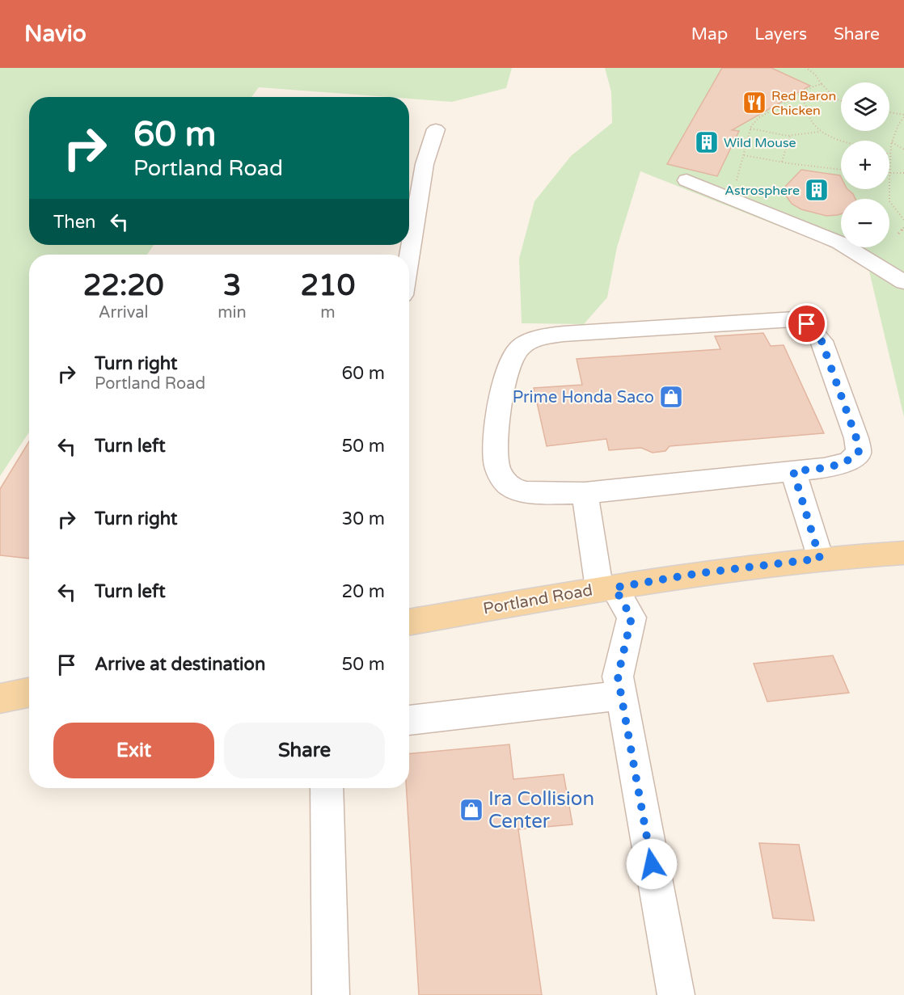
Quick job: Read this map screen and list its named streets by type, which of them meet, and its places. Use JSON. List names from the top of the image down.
{
  "streets": {
    "main road": ["Portland Road"]
  },
  "places": {
    "restaurant": ["Red Baron Chicken"],
    "building": ["Wild Mouse", "Astrosphere"],
    "shop": ["Prime Honda Saco", "Ira Collision Center"]
  },
  "page": {
    "header": "Navio",
    "nav": ["Map", "Layers", "Share"],
    "map_buttons": ["+", "−"],
    "turn": ["60 m", "Portland Road"],
    "then": "Then",
    "eta": [
      "22:20",
      "Arrival",
      "3",
      "min",
      "210",
      "m"
    ],
    "list": [
      {
        "name": "Turn right",
        "note": "Portland Road",
        "value": "60 m"
      },
      {
        "name": "Turn left",
        "value": "50 m"
      },
      {
        "name": "Turn right",
        "value": "30 m"
      },
      {
        "name": "Turn left",
        "value": "20 m"
      },
      {
        "name": "Arrive at destination",
        "value": "50 m"
      }
    ],
    "buttons": ["Exit", "Share"]
  }
}
